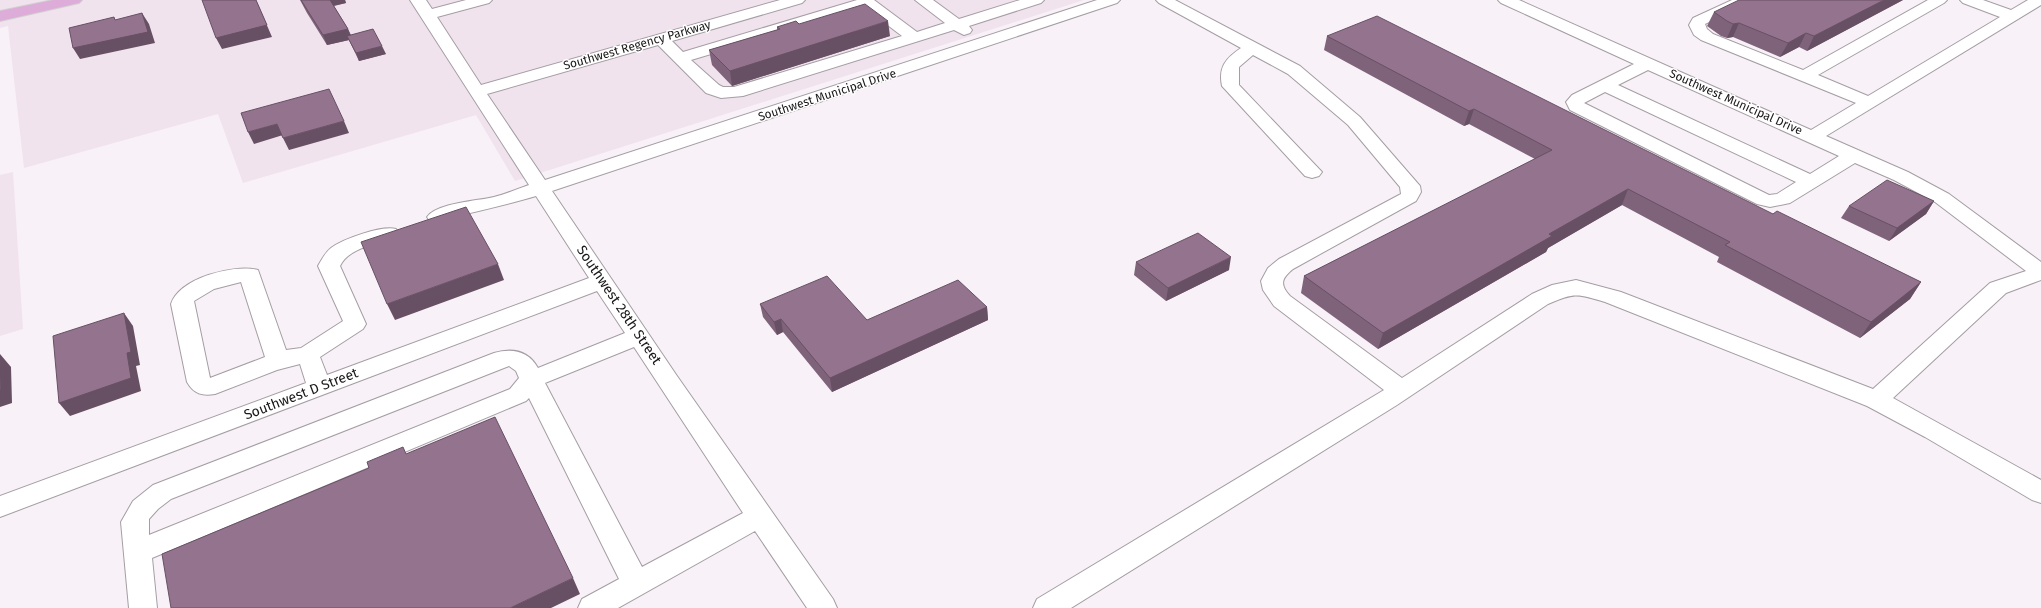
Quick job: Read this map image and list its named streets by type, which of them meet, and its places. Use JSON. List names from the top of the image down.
{
  "streets": {
    "street": [
      "Southwest Regency Parkway",
      "Southwest Municipal Drive",
      "Southwest 28th Street",
      "Southwest D Street"
    ]
  },
  "crossings": [
    ["Southwest Regency Parkway", "Southwest 28th Street"],
    ["Southwest Municipal Drive", "Southwest 28th Street"],
    ["Southwest 28th Street", "Southwest D Street"]
  ]
}
